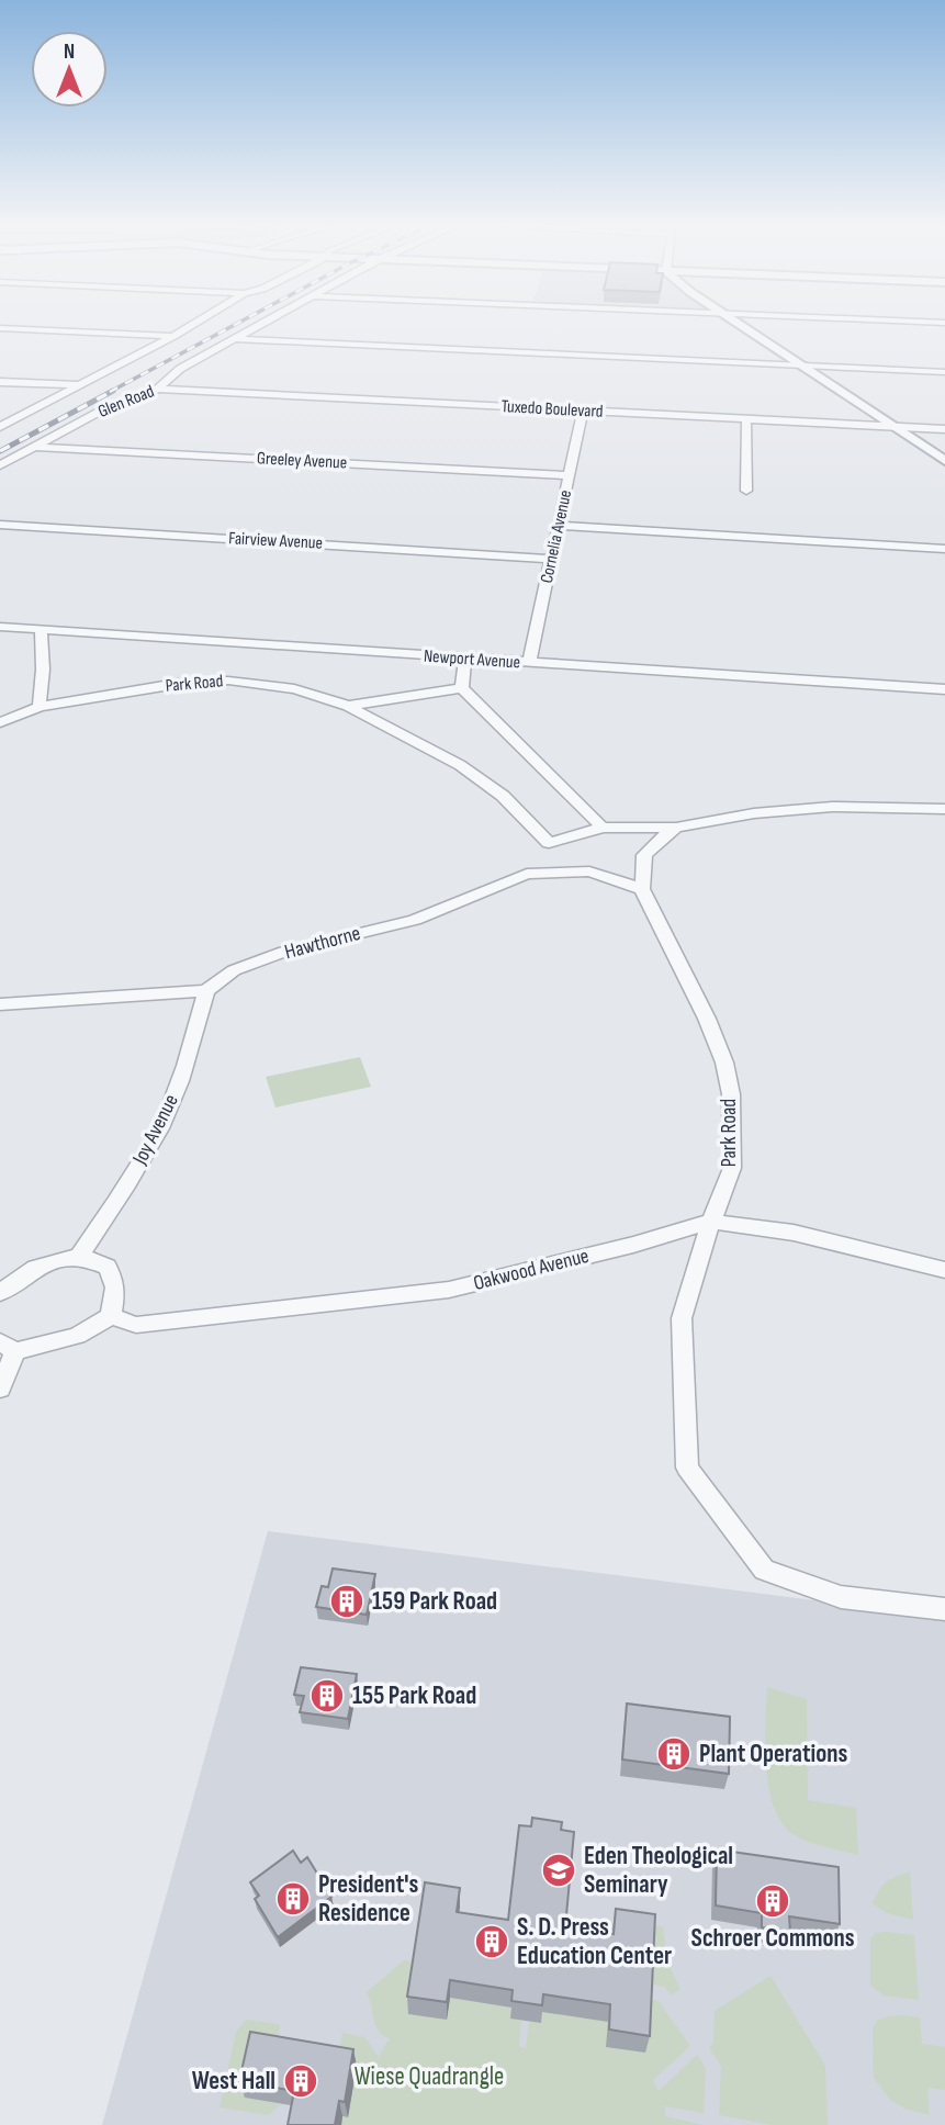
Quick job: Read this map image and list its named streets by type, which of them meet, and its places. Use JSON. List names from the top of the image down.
{
  "streets": {
    "street": [
      "Glen Road",
      "Tuxedo Boulevard",
      "Greeley Avenue",
      "Cornelia Avenue",
      "Fairview Avenue",
      "Newport Avenue",
      "Park Road",
      "Hawthorne",
      "Joy Avenue",
      "Oakwood Avenue"
    ]
  },
  "crossings": [
    ["Glen Road", "Tuxedo Boulevard"],
    ["Glen Road", "Greeley Avenue"],
    ["Tuxedo Boulevard", "Cornelia Avenue"],
    ["Greeley Avenue", "Cornelia Avenue"],
    ["Cornelia Avenue", "Fairview Avenue"],
    ["Cornelia Avenue", "Newport Avenue"],
    ["Park Road", "Hawthorne"],
    ["Park Road", "Oakwood Avenue"],
    ["Hawthorne", "Joy Avenue"]
  ],
  "parks": ["Wiese Quadrangle"],
  "places": {
    "building": [
      "159 Park Road",
      "155 Park Road",
      "Plant Operations",
      "President's Residence",
      "Schroer Commons",
      "S. D. Press Education Center",
      "West Hall"
    ],
    "school or university": ["Eden Theological Seminary"]
  },
  "north": "top"
}
